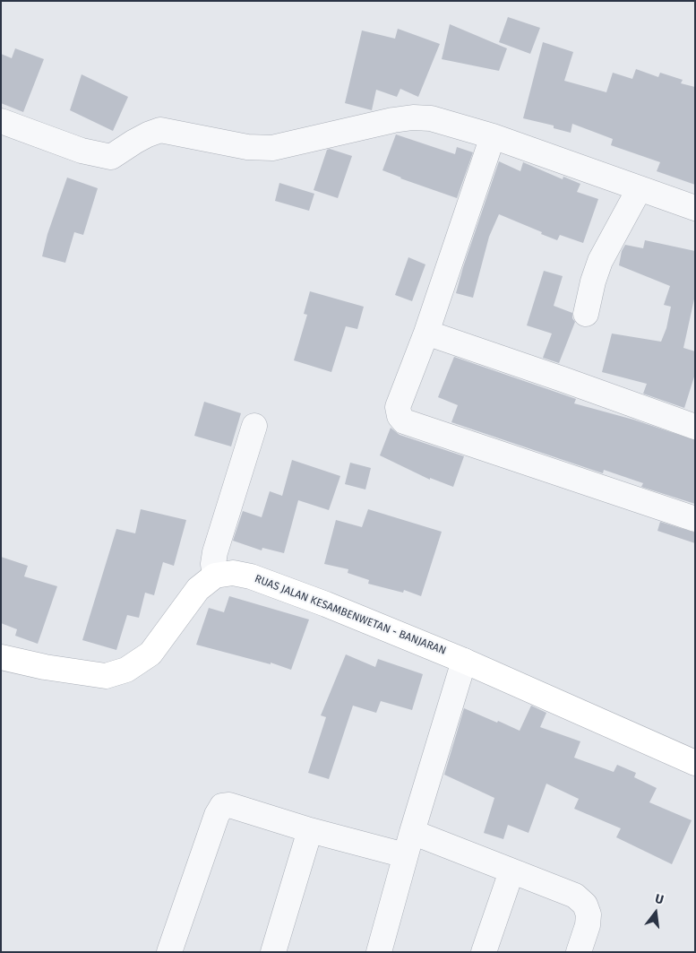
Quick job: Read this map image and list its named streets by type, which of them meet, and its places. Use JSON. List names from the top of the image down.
{
  "streets": {
    "main road": ["RUAS JALAN KESAMBENWETAN - BANJARAN"]
  },
  "north": "top"
}
